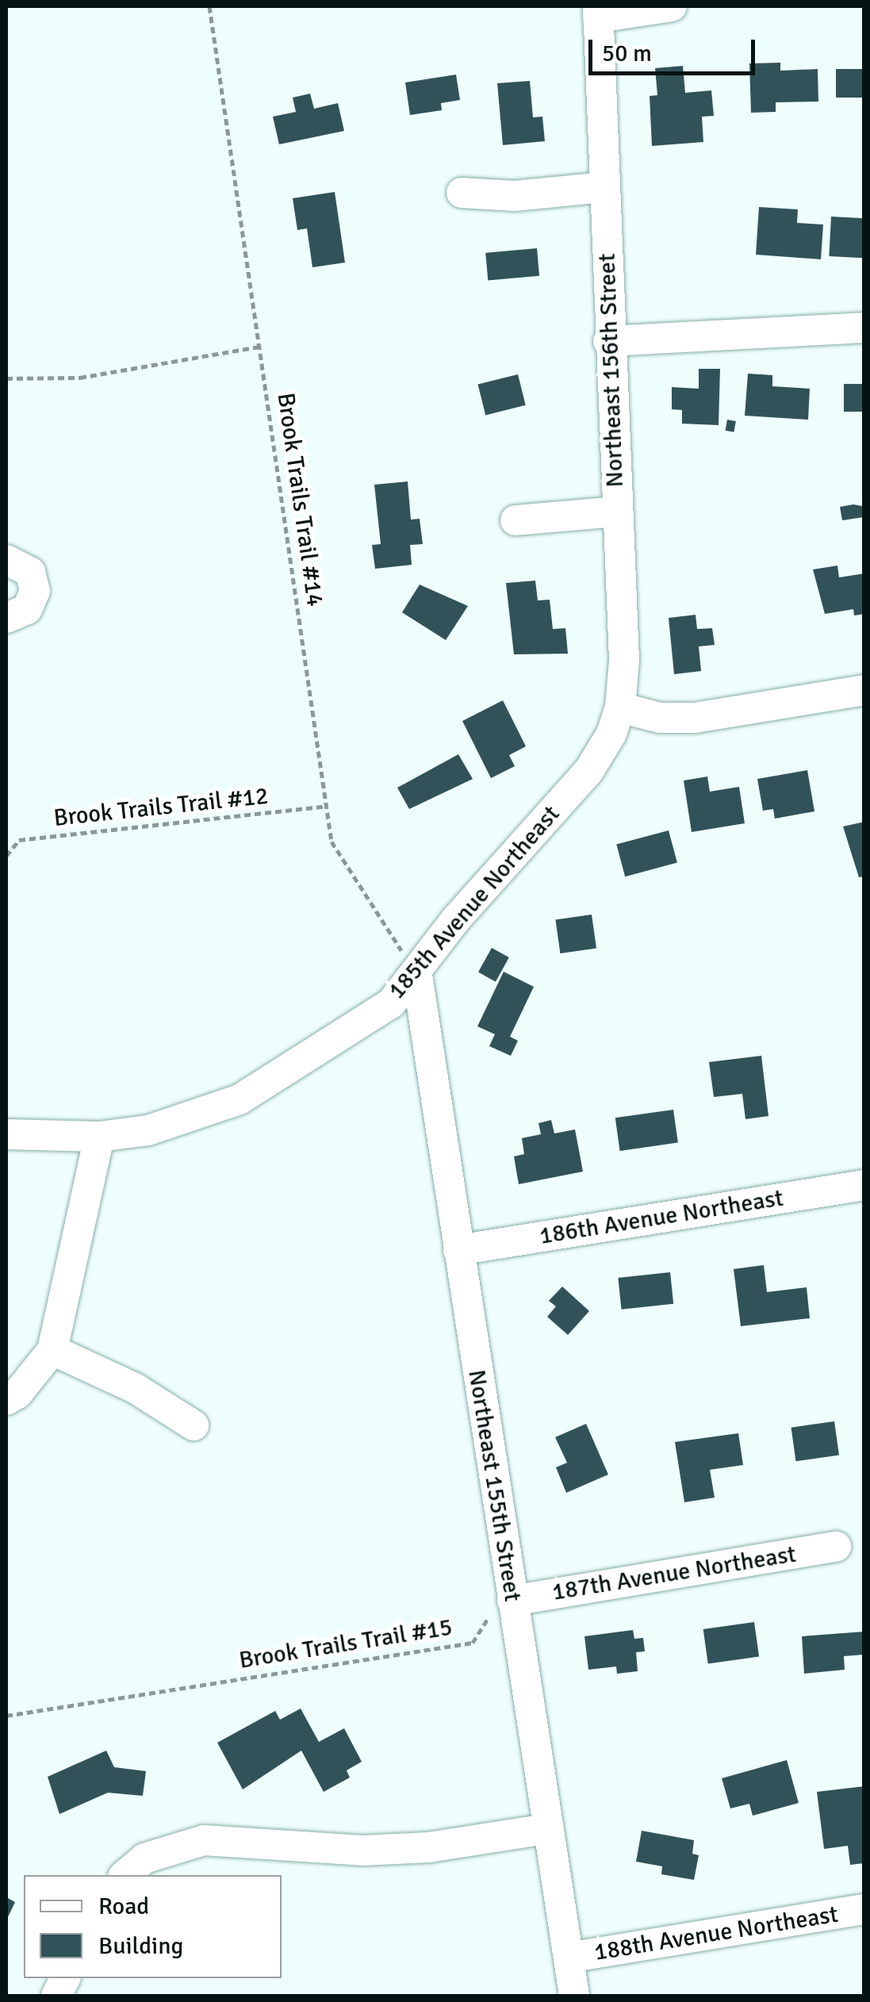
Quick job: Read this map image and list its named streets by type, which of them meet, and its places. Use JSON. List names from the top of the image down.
{
  "streets": {
    "street": [
      "Northeast 156th Street",
      "185th Avenue Northeast",
      "186th Avenue Northeast",
      "Northeast 155th Street",
      "187th Avenue Northeast",
      "188th Avenue Northeast"
    ],
    "path": ["Brook Trails Trail #14", "Brook Trails Trail #12", "Brook Trails Trail #15"]
  },
  "crossings": [
    ["Northeast 156th Street", "185th Avenue Northeast"],
    ["Brook Trails Trail #14", "Brook Trails Trail #12"],
    ["Brook Trails Trail #14", "185th Avenue Northeast"],
    ["Brook Trails Trail #14", "Northeast 155th Street"],
    ["185th Avenue Northeast", "Northeast 155th Street"],
    ["186th Avenue Northeast", "Northeast 155th Street"],
    ["Northeast 155th Street", "187th Avenue Northeast"],
    ["Northeast 155th Street", "Brook Trails Trail #15"],
    ["Northeast 155th Street", "188th Avenue Northeast"],
    ["187th Avenue Northeast", "Brook Trails Trail #15"]
  ],
  "legend": ["Road", "Building"],
  "scale_bar": "50 m"
}
